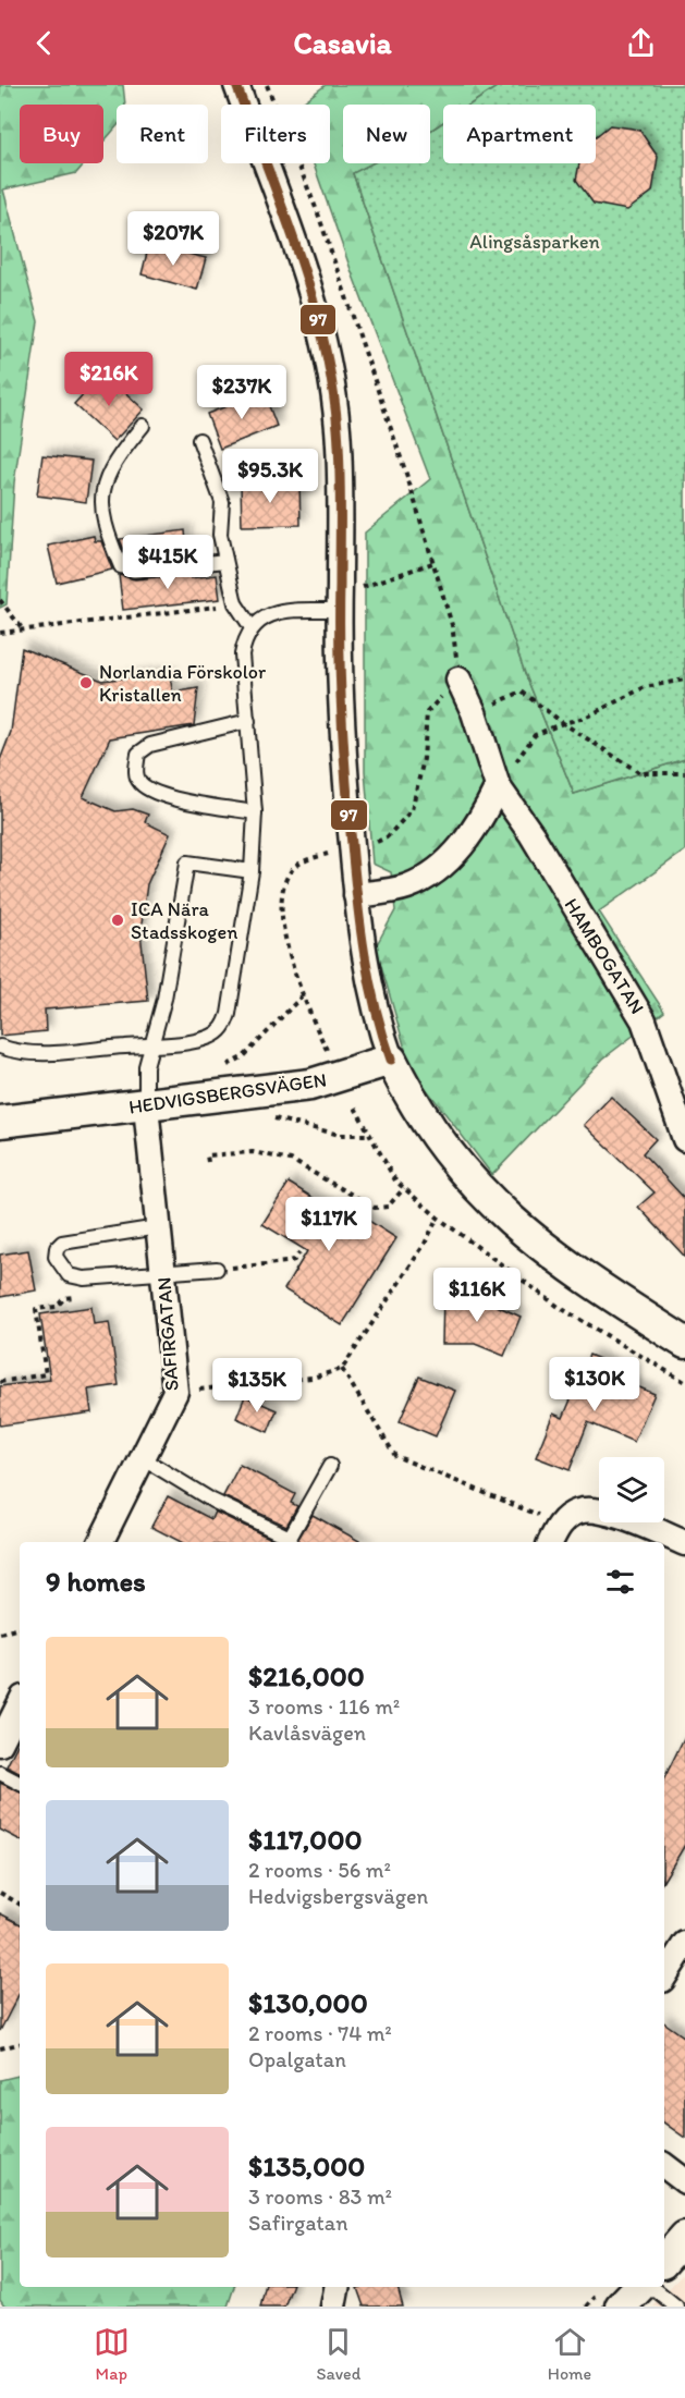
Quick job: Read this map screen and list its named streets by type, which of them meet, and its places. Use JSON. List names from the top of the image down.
{
  "streets": {
    "street": ["HAMBOGATAN", "HEDVIGSBERGSVÄGEN", "SAFIRGATAN"]
  },
  "crossings": [
    ["HEDVIGSBERGSVÄGEN", "SAFIRGATAN"]
  ],
  "parks": ["Alingsåsparken"],
  "places": ["Norlandia Förskolor Kristallen", "ICA Nära Stadsskogen"],
  "lines": ["transit line 97"],
  "page": {
    "header": "Casavia",
    "chip": [
      "Buy",
      "Rent",
      "Filters",
      "New",
      "Apartment"
    ],
    "price": [
      "$207K",
      "$216K",
      "$237K",
      "$95.3K",
      "$415K",
      "$117K",
      "$116K",
      "$130K",
      "$135K"
    ],
    "heading": "9 homes",
    "list": [
      {
        "name": "$216,000",
        "note": "3 rooms · 116 m² · Kavlåsvägen"
      },
      {
        "name": "$117,000",
        "note": "2 rooms · 56 m² · Hedvigsbergsvägen"
      },
      {
        "name": "$130,000",
        "note": "2 rooms · 74 m² · Opalgatan"
      },
      {
        "name": "$135,000",
        "note": "3 rooms · 83 m² · Safirgatan"
      }
    ],
    "tabs": ["Map", "Saved", "Home"]
  }
}
